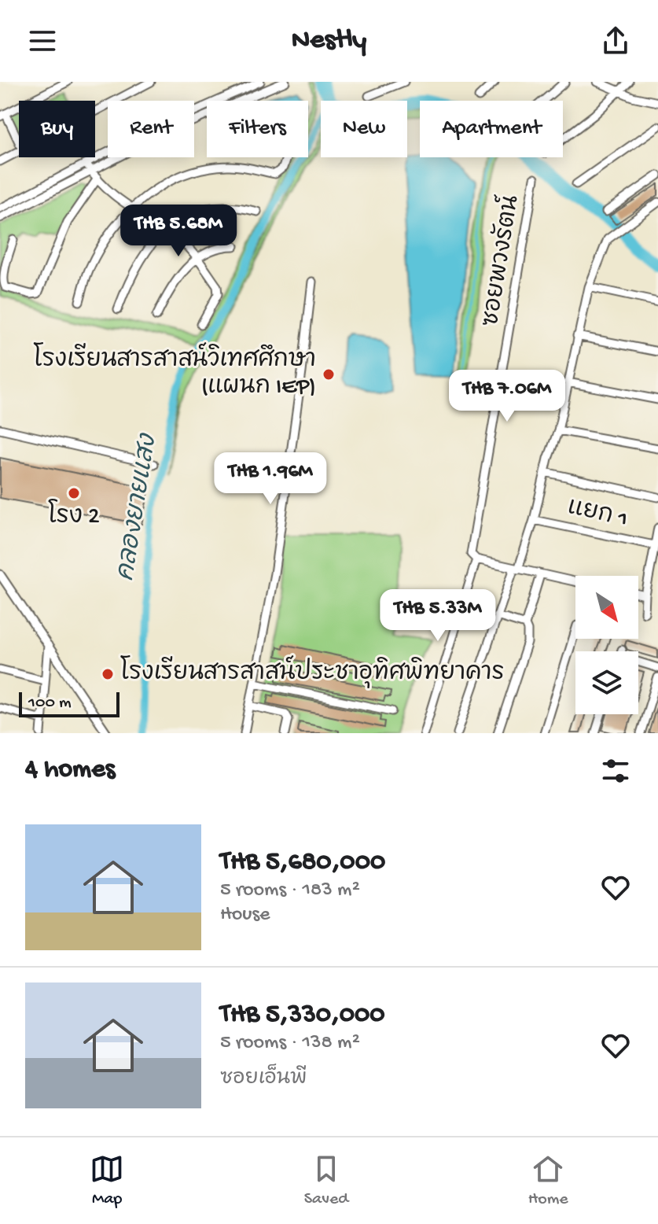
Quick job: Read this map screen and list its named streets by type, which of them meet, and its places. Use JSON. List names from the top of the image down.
{
  "streets": {
    "street": ["ซอยพวงรัตน์", "แยก 1"]
  },
  "water": ["คลองยายแสง"],
  "places": ["โรงเรียนสารสาสน์วิเทศศึกษา (แผนก IEP)", "โรง 2", "โรงเรียนสารสาสน์ประชาอุทิศพิทยาคาร"],
  "scale_bar": "100 m",
  "north": "bottom right",
  "page": {
    "header": "Nestly",
    "chip": [
      "Buy",
      "Rent",
      "Filters",
      "New",
      "Apartment"
    ],
    "price": [
      "THB 5.68M",
      "THB 7.06M",
      "THB 1.96M",
      "THB 5.33M"
    ],
    "scale": "100 m",
    "heading": "4 homes",
    "list": [
      {
        "name": "THB 5,680,000",
        "note": "5 rooms · 183 m² · House"
      },
      {
        "name": "THB 5,330,000",
        "note": "5 rooms · 138 m² · ซอยเอ็นพี"
      }
    ],
    "tabs": ["Map", "Saved", "Home"]
  }
}
